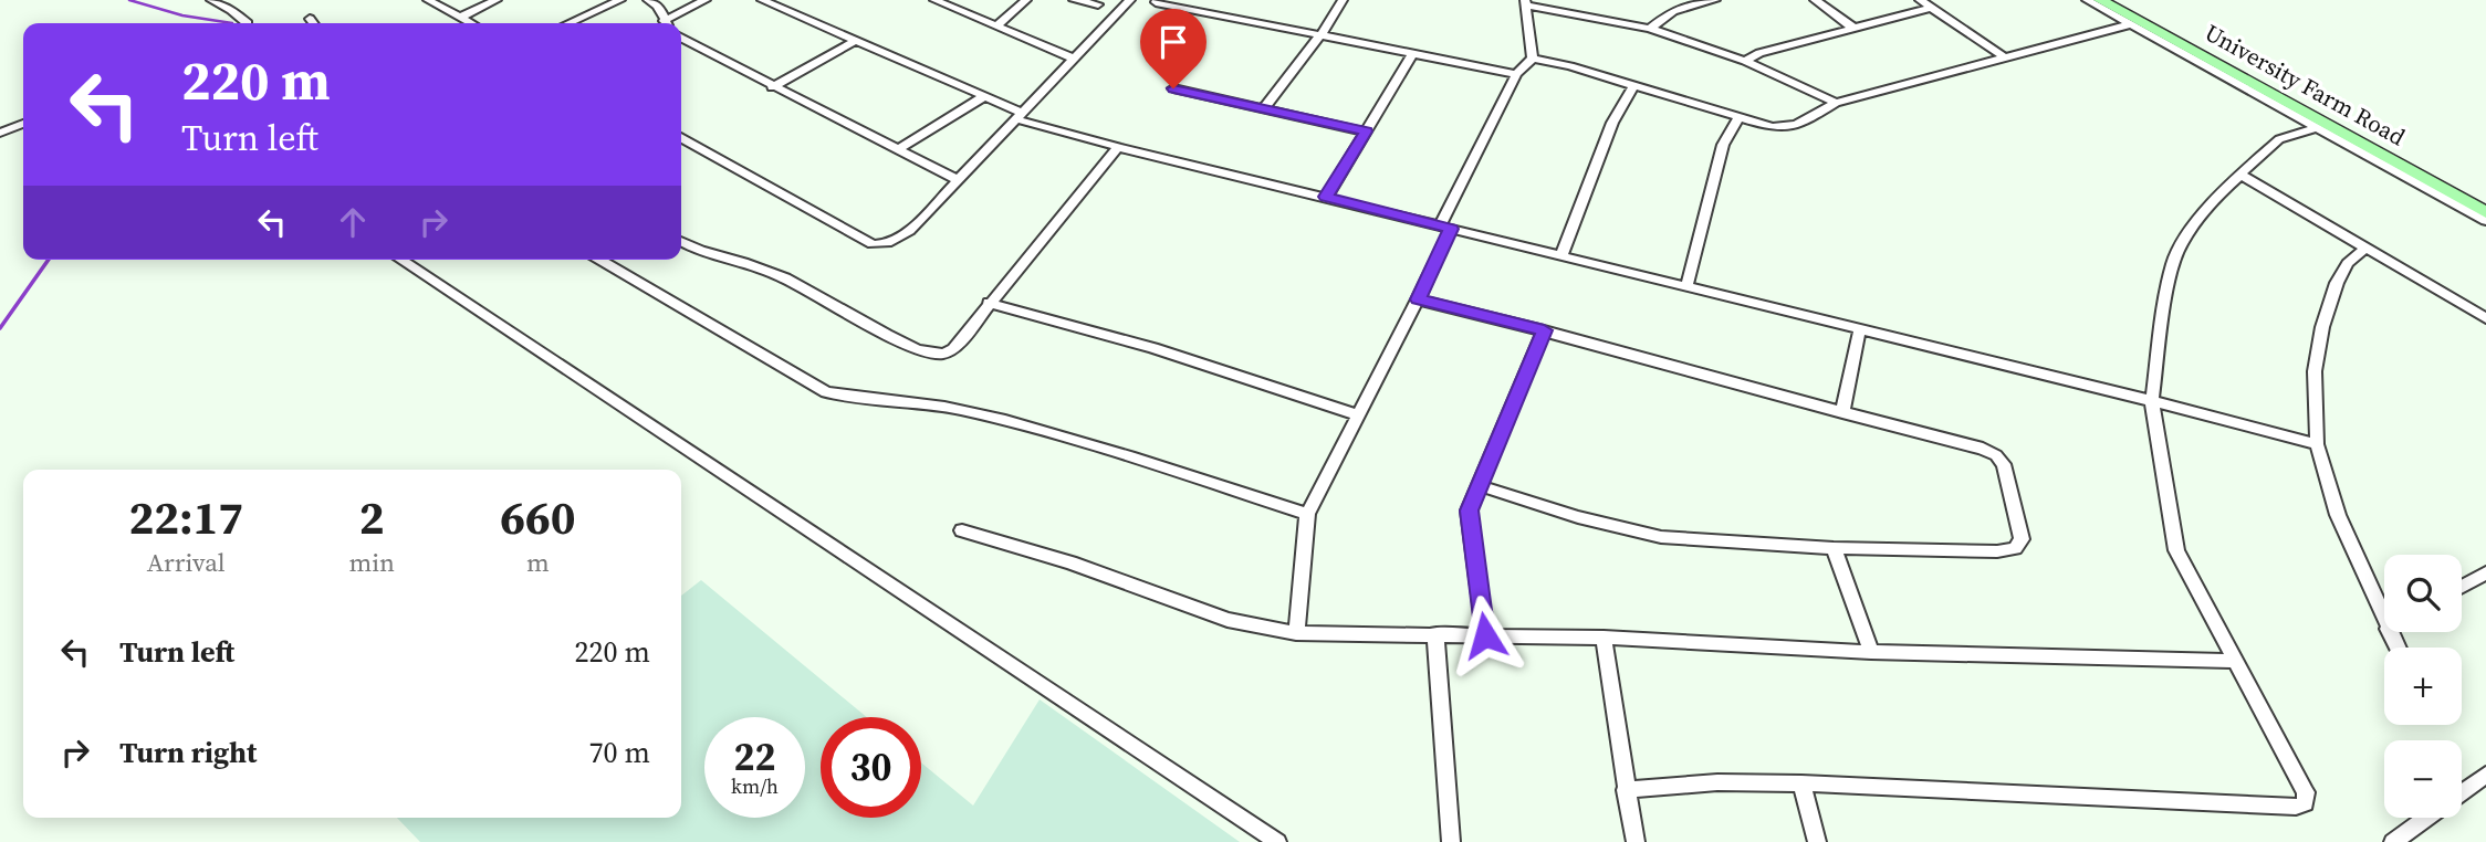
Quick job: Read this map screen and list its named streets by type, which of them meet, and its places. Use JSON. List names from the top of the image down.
{
  "streets": {
    "street": ["University Farm Road"]
  },
  "page": {
    "turn": ["220 m", "Turn left"],
    "eta": [
      "22:17",
      "Arrival",
      "2",
      "min",
      "660",
      "m"
    ],
    "map_buttons": ["+", "−"],
    "list": [
      {
        "name": "Turn left",
        "value": "220 m"
      },
      {
        "name": "Turn right",
        "value": "70 m"
      }
    ],
    "speed": "22 km/h",
    "limit": "30"
  }
}
